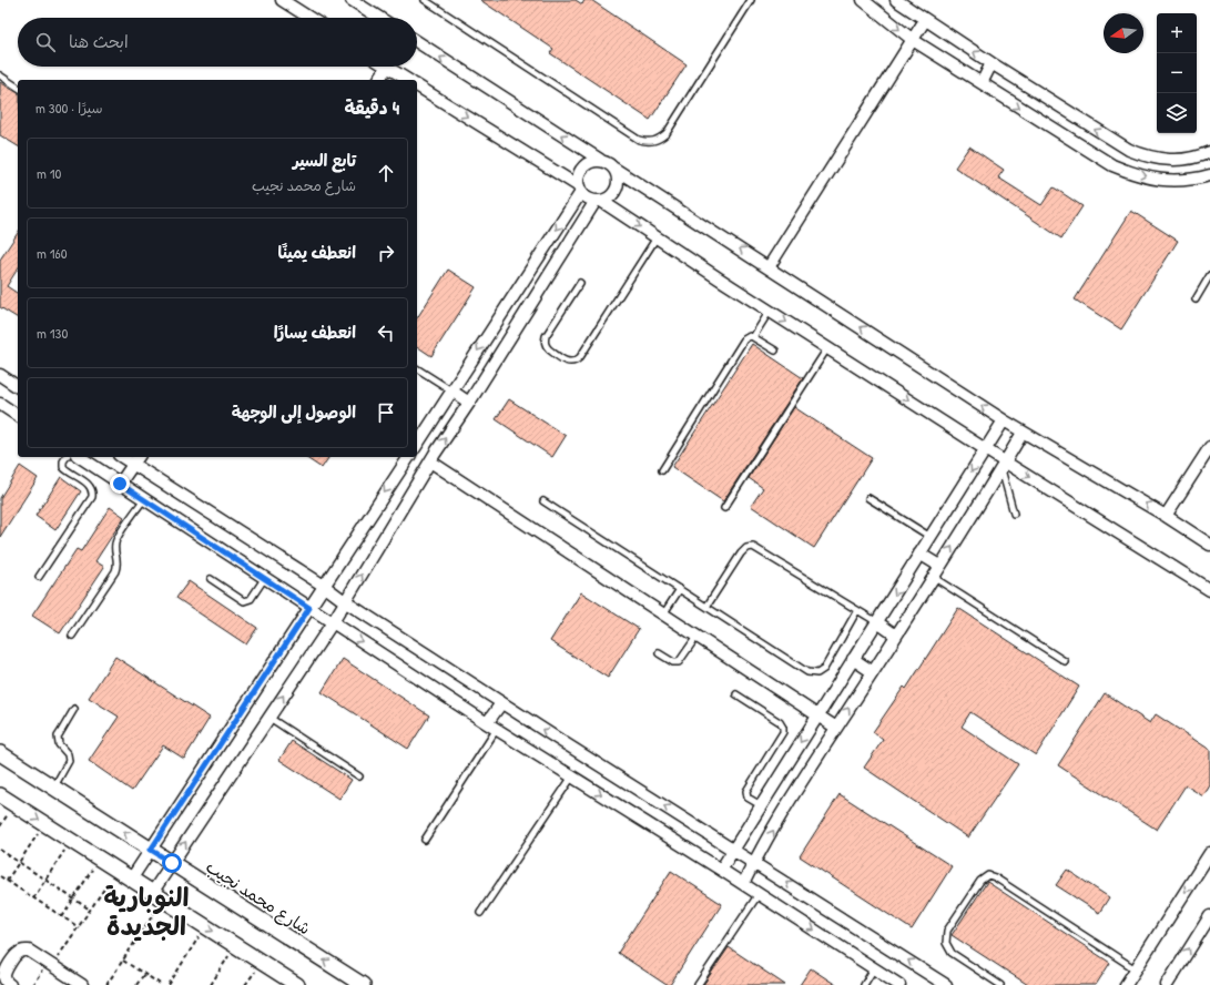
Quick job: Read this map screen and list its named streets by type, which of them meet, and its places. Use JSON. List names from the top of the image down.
{
  "streets": {
    "street": ["شارع محمد نجيب"]
  },
  "districts": ["النوبارية الجديدة"],
  "north": "left",
  "page": {
    "map_buttons": ["+", "−"],
    "search": "ابحث هنا",
    "heading": ["4 دقيقة", "سيرًا · 300 m"],
    "list": [
      ["تابع السير", "شارع محمد نجيب", "10 m"],
      ["انعطف يمينًا", "160 m"],
      ["انعطف يسارًا", "130 m"],
      "الوصول إلى الوجهة"
    ]
  }
}
